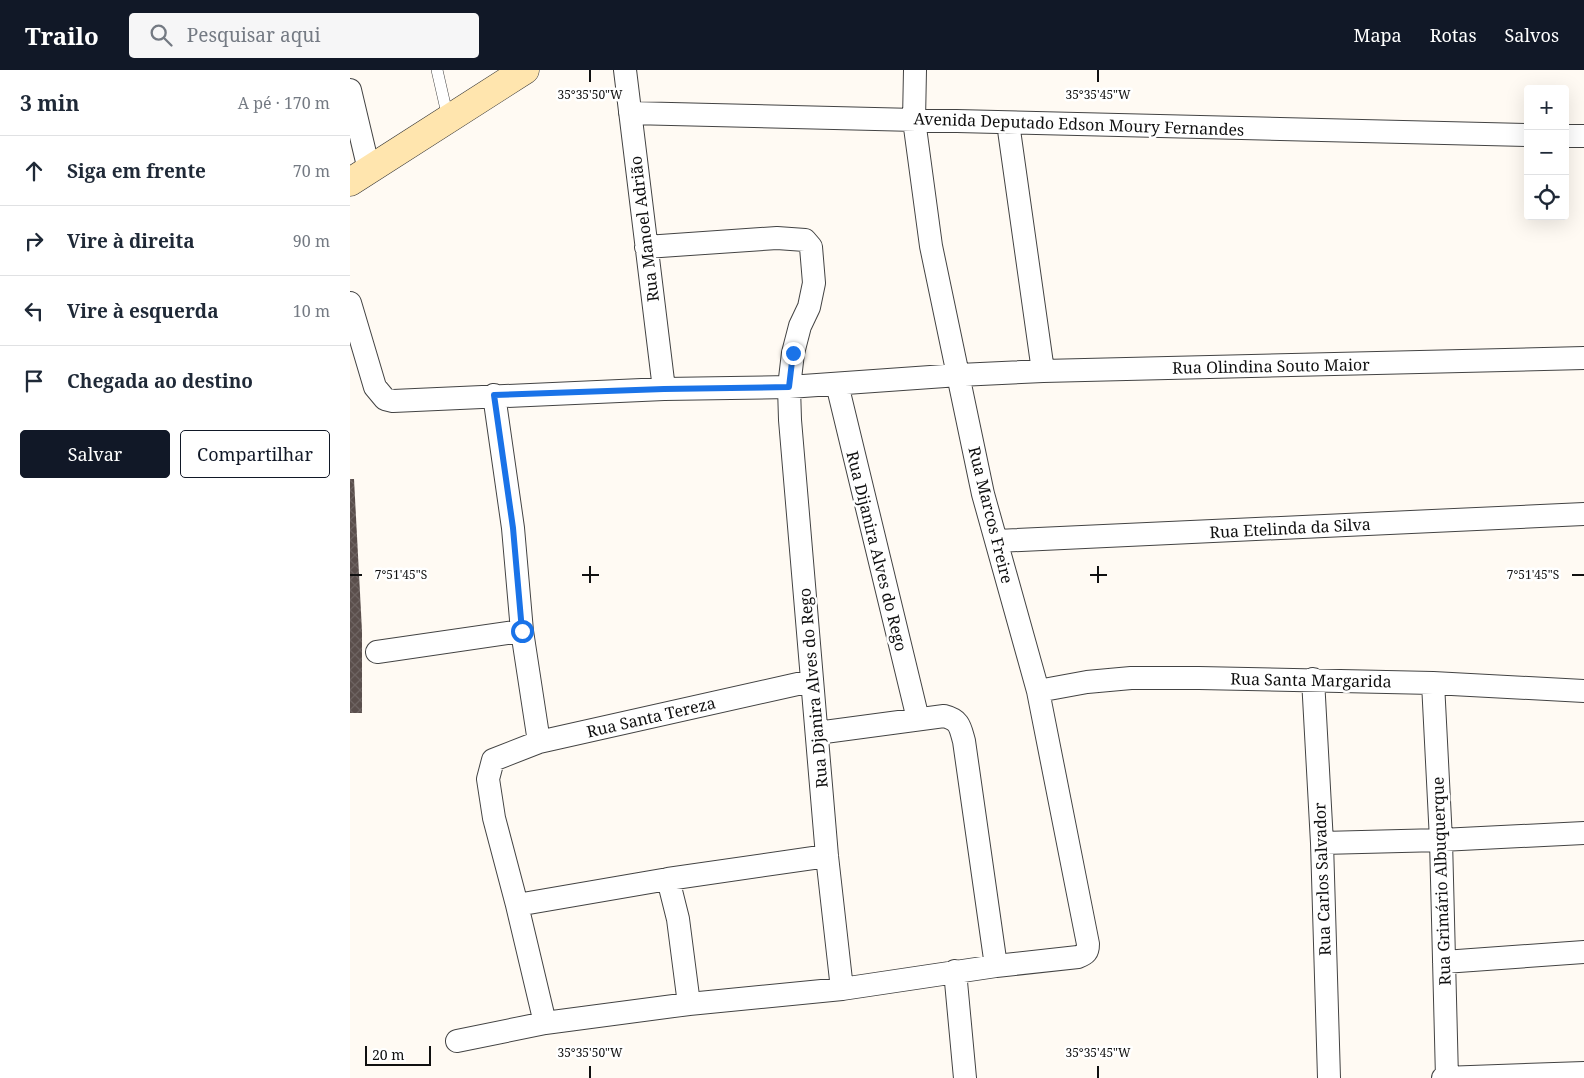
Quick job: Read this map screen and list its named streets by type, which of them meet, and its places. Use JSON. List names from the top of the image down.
{
  "streets": {
    "street": [
      "Avenida Deputado Edson Moury Fernandes",
      "Rua Manoel Adrião",
      "Rua Olindina Souto Maior",
      "Rua Marcos Freire",
      "Rua Etelinda da Silva",
      "Rua Dijanira Alves do Rego",
      "Rua Santa Margarida",
      "Rua Djanira Alves do Rego",
      "Rua Santa Tereza",
      "Rua Carlos Salvador",
      "Rua Grimário Albuquerque"
    ]
  },
  "crossings": [
    ["Avenida Deputado Edson Moury Fernandes", "Rua Manoel Adrião"],
    ["Avenida Deputado Edson Moury Fernandes", "Rua Marcos Freire"],
    ["Rua Manoel Adrião", "Rua Olindina Souto Maior"],
    ["Rua Manoel Adrião", "Rua Djanira Alves do Rego"],
    ["Rua Olindina Souto Maior", "Rua Marcos Freire"],
    ["Rua Olindina Souto Maior", "Rua Dijanira Alves do Rego"],
    ["Rua Olindina Souto Maior", "Rua Djanira Alves do Rego"],
    ["Rua Marcos Freire", "Rua Etelinda da Silva"],
    ["Rua Marcos Freire", "Rua Santa Margarida"],
    ["Rua Santa Margarida", "Rua Carlos Salvador"],
    ["Rua Santa Margarida", "Rua Grimário Albuquerque"],
    ["Rua Djanira Alves do Rego", "Rua Santa Tereza"]
  ],
  "scale_bar": "20 m",
  "page": {
    "header": "Trailo",
    "search": "Pesquisar aqui",
    "nav": ["Mapa", "Rotas", "Salvos"],
    "heading": ["3 min", "A pé · 170 m"],
    "map_buttons": ["+", "−"],
    "list": [
      ["Siga em frente", "70 m"],
      ["Vire à direita", "90 m"],
      ["Vire à esquerda", "10 m"],
      "Chegada ao destino"
    ],
    "buttons": ["Salvar", "Compartilhar"],
    "scale": "20 m"
  },
  "coordinates": ["35°35'50\"W", "35°35'45\"W", "7°51'45\"S"]
}
